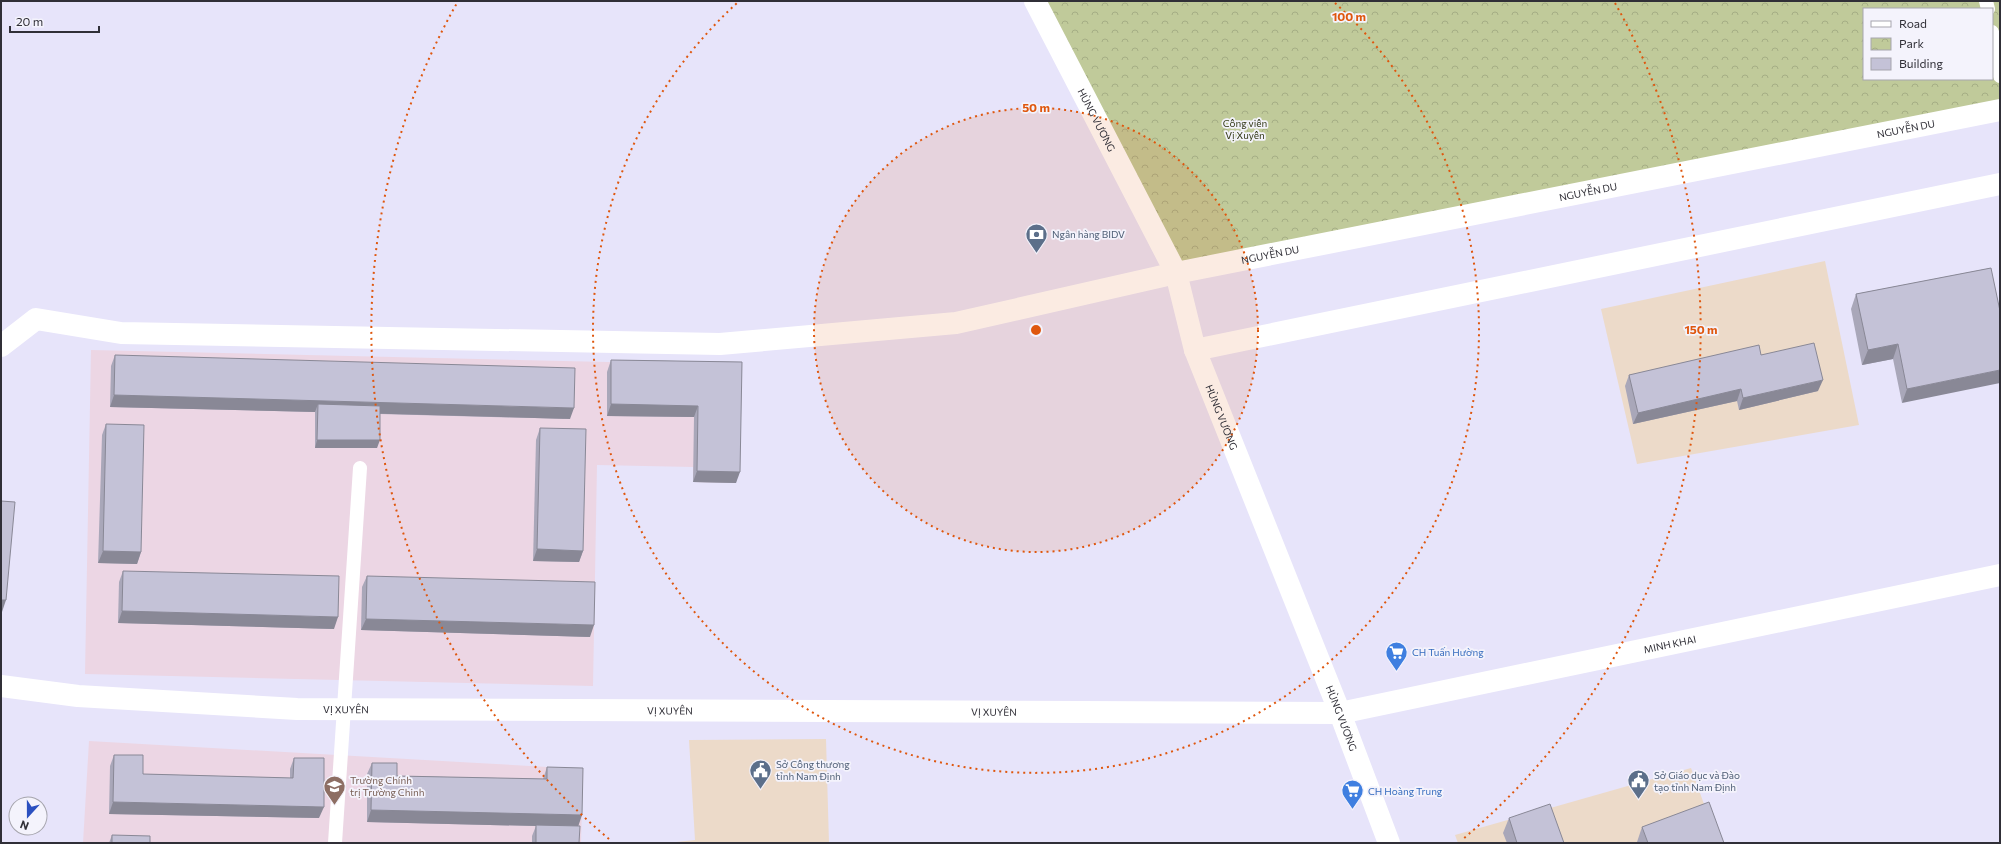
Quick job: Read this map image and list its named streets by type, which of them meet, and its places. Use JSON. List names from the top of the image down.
{
  "streets": {
    "street": [
      "HÙNG VƯƠNG",
      "NGUYỄN DU",
      "MINH KHAI",
      "VỊ XUYÊN"
    ]
  },
  "crossings": [
    ["HÙNG VƯƠNG", "NGUYỄN DU"],
    ["HÙNG VƯƠNG", "MINH KHAI"],
    ["HÙNG VƯƠNG", "VỊ XUYÊN"],
    ["MINH KHAI", "VỊ XUYÊN"]
  ],
  "parks": ["Công viên Vị Xuyên"],
  "places": {
    "bank": ["Ngân hàng BIDV"],
    "supermarket": ["CH Tuấn Hường", "CH Hoàng Trung"],
    "public building": ["Sở Công thương tỉnh Nam Định", "Sở Giáo dục và Đào tạo tỉnh Nam Định"],
    "school or university": ["Trường Chính trị Trường Chinh"]
  },
  "legend": ["Road", "Park", "Building"],
  "scale_bar": "20 m",
  "north": "bottom",
  "rings": ["100 m", "50 m", "150 m"]
}
